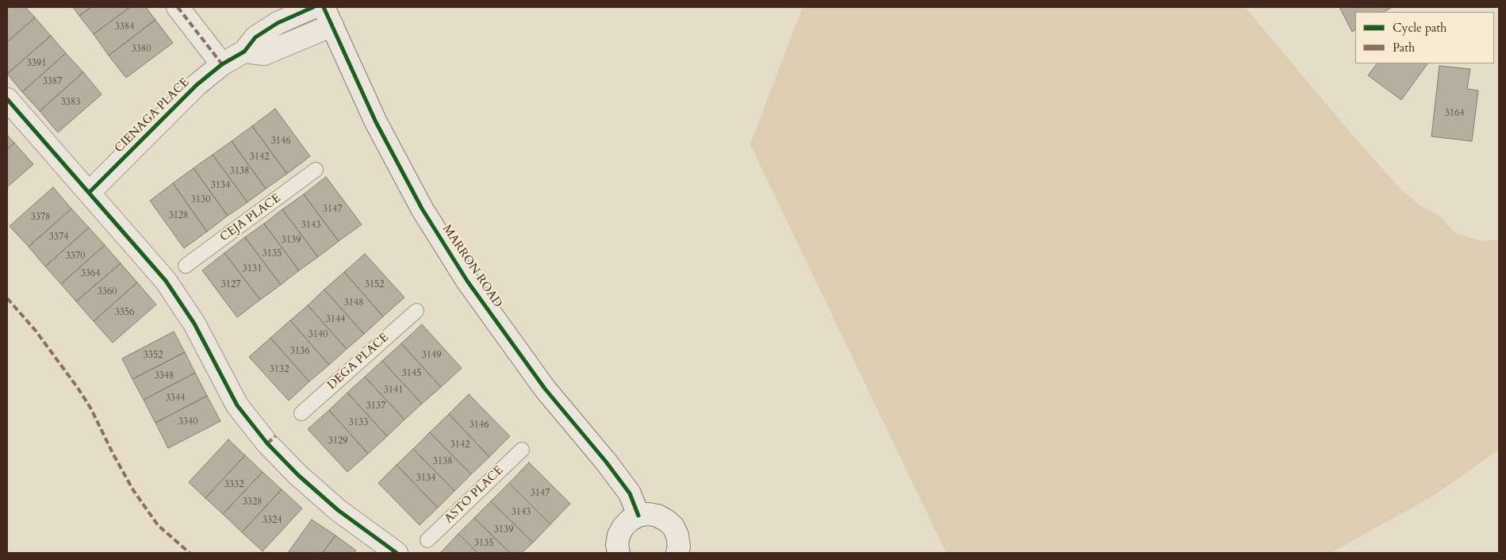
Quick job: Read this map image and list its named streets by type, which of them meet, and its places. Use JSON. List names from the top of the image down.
{
  "streets": {
    "street": ["CIENAGA PLACE", "MARRON ROAD"],
    "lane": ["CEJA PLACE", "DEGA PLACE", "ASTO PLACE"]
  },
  "house_numbers": [
    "3384",
    "3380",
    "3391",
    "3387",
    "3383",
    "3164",
    "3146",
    "3142",
    "3138",
    "3134",
    "3130",
    "3147",
    "3128",
    "3378",
    "3143",
    "3374",
    "3139",
    "3135",
    "3370",
    "3131",
    "3364",
    "3127",
    "3152",
    "3360",
    "3148",
    "3356",
    "3144",
    "3140",
    "3136",
    "3352",
    "3149",
    "3132",
    "3145",
    "3348",
    "3141",
    "3344",
    "3137",
    "3340",
    "3133",
    "3146",
    "3129",
    "3142",
    "3138",
    "3134",
    "3332",
    "3147",
    "3328",
    "3143",
    "3324",
    "3139",
    "3135"
  ],
  "legend": ["Cycle path", "Path"]
}
